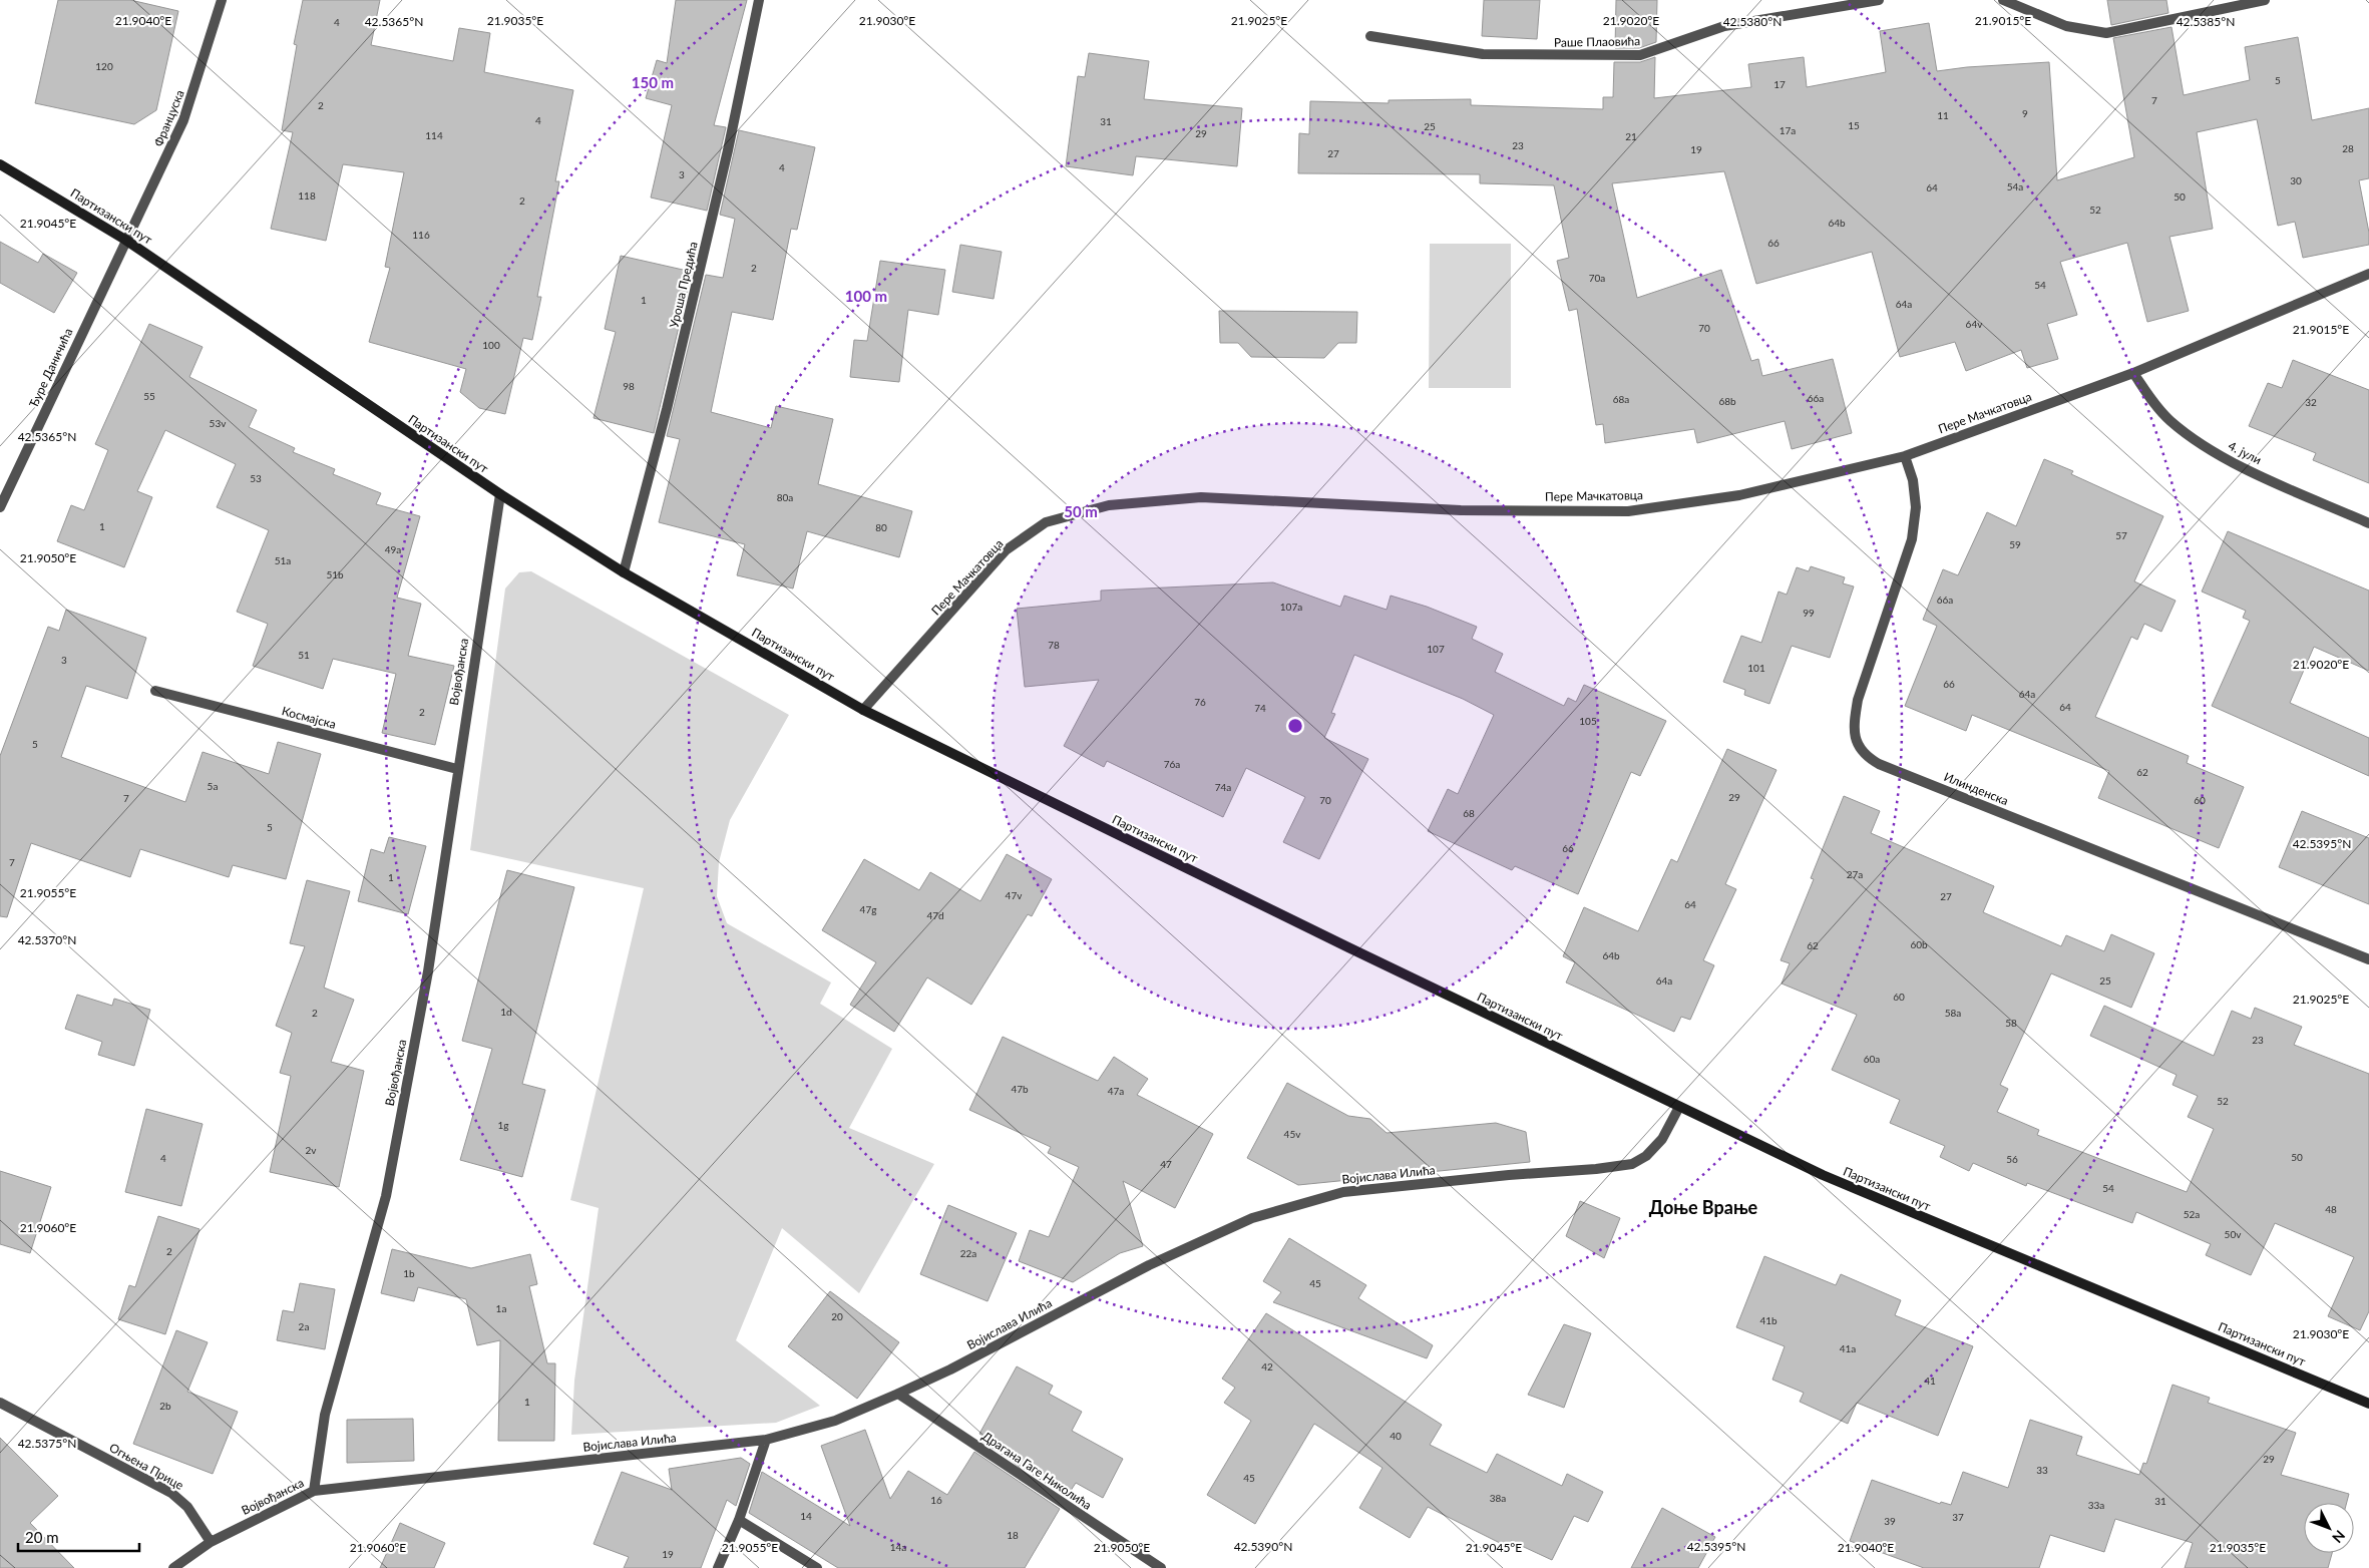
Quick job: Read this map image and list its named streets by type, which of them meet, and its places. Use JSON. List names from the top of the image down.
{
  "streets": {
    "main road": ["Партизански пут"],
    "street": [
      "Раше Плаовића",
      "Француска",
      "Уроша Предића",
      "Ђуре Даничића",
      "Пере Мачкатовца",
      "4. јули",
      "Војвођанска",
      "Космајска",
      "Илинденска",
      "Војислава Илића",
      "Огњена Прице",
      "Драгана Гаге Николића"
    ]
  },
  "crossings": [
    ["Француска", "Партизански пут"],
    ["Француска", "Ђуре Даничића"],
    ["Партизански пут", "Уроша Предића"],
    ["Партизански пут", "Ђуре Даничића"],
    ["Партизански пут", "Пере Мачкатовца"],
    ["Партизански пут", "Војвођанска"],
    ["Партизански пут", "Војислава Илића"],
    ["Пере Мачкатовца", "4. јули"],
    ["Пере Мачкатовца", "Илинденска"],
    ["Војвођанска", "Космајска"],
    ["Војвођанска", "Војислава Илића"],
    ["Војвођанска", "Огњена Прице"],
    ["Војислава Илића", "Драгана Гаге Николића"]
  ],
  "districts": ["Доње Врање"],
  "house_numbers": [
    "4",
    "120",
    "5",
    "17",
    "7",
    "2",
    "9",
    "11",
    "4",
    "31",
    "15",
    "25",
    "17a",
    "29",
    "114",
    "21",
    "23",
    "28",
    "19",
    "27",
    "4",
    "3",
    "30",
    "54a",
    "64",
    "118",
    "50",
    "2",
    "52",
    "64b",
    "116",
    "66",
    "2",
    "70a",
    "54",
    "1",
    "64a",
    "64v",
    "70",
    "100",
    "98",
    "55",
    "66a",
    "68a",
    "68b",
    "32",
    "53v",
    "53",
    "80a",
    "1",
    "80",
    "57",
    "59",
    "49a",
    "51a",
    "51b",
    "66a",
    "107a",
    "99",
    "78",
    "107",
    "51",
    "3",
    "101",
    "66",
    "64a",
    "76",
    "64",
    "74",
    "2",
    "105",
    "5",
    "76a",
    "62",
    "5a",
    "74a",
    "29",
    "7",
    "70",
    "60",
    "68",
    "5",
    "66",
    "7",
    "27a",
    "1",
    "47v",
    "27",
    "64",
    "47g",
    "47d",
    "60b",
    "62",
    "64b",
    "64a",
    "25",
    "60",
    "1d",
    "2",
    "58a",
    "58",
    "23",
    "60a",
    "47b",
    "47a",
    "52",
    "1g",
    "45v",
    "2v",
    "50",
    "4",
    "56",
    "47",
    "54",
    "48",
    "52a",
    "50v",
    "2",
    "22a",
    "1b",
    "45",
    "1a",
    "20",
    "41b",
    "2a",
    "41a",
    "42",
    "41",
    "1",
    "2b",
    "40",
    "29",
    "33",
    "45",
    "38a",
    "16",
    "31",
    "33a",
    "14",
    "37",
    "39",
    "18",
    "14a",
    "19"
  ],
  "scale_bar": "20 m",
  "north": "bottom right",
  "coordinates": [
    "21.9030°E",
    "21.9020°E",
    "21.9040°E",
    "21.9035°E",
    "21.9025°E",
    "21.9015°E",
    "42.5365°N",
    "42.5380°N",
    "42.5385°N",
    "21.9045°E",
    "21.9050°E",
    "42.5395°N",
    "21.9055°E",
    "42.5370°N",
    "21.9060°E",
    "42.5375°N",
    "42.5390°N"
  ],
  "rings": ["150 m", "100 m", "50 m"]
}
